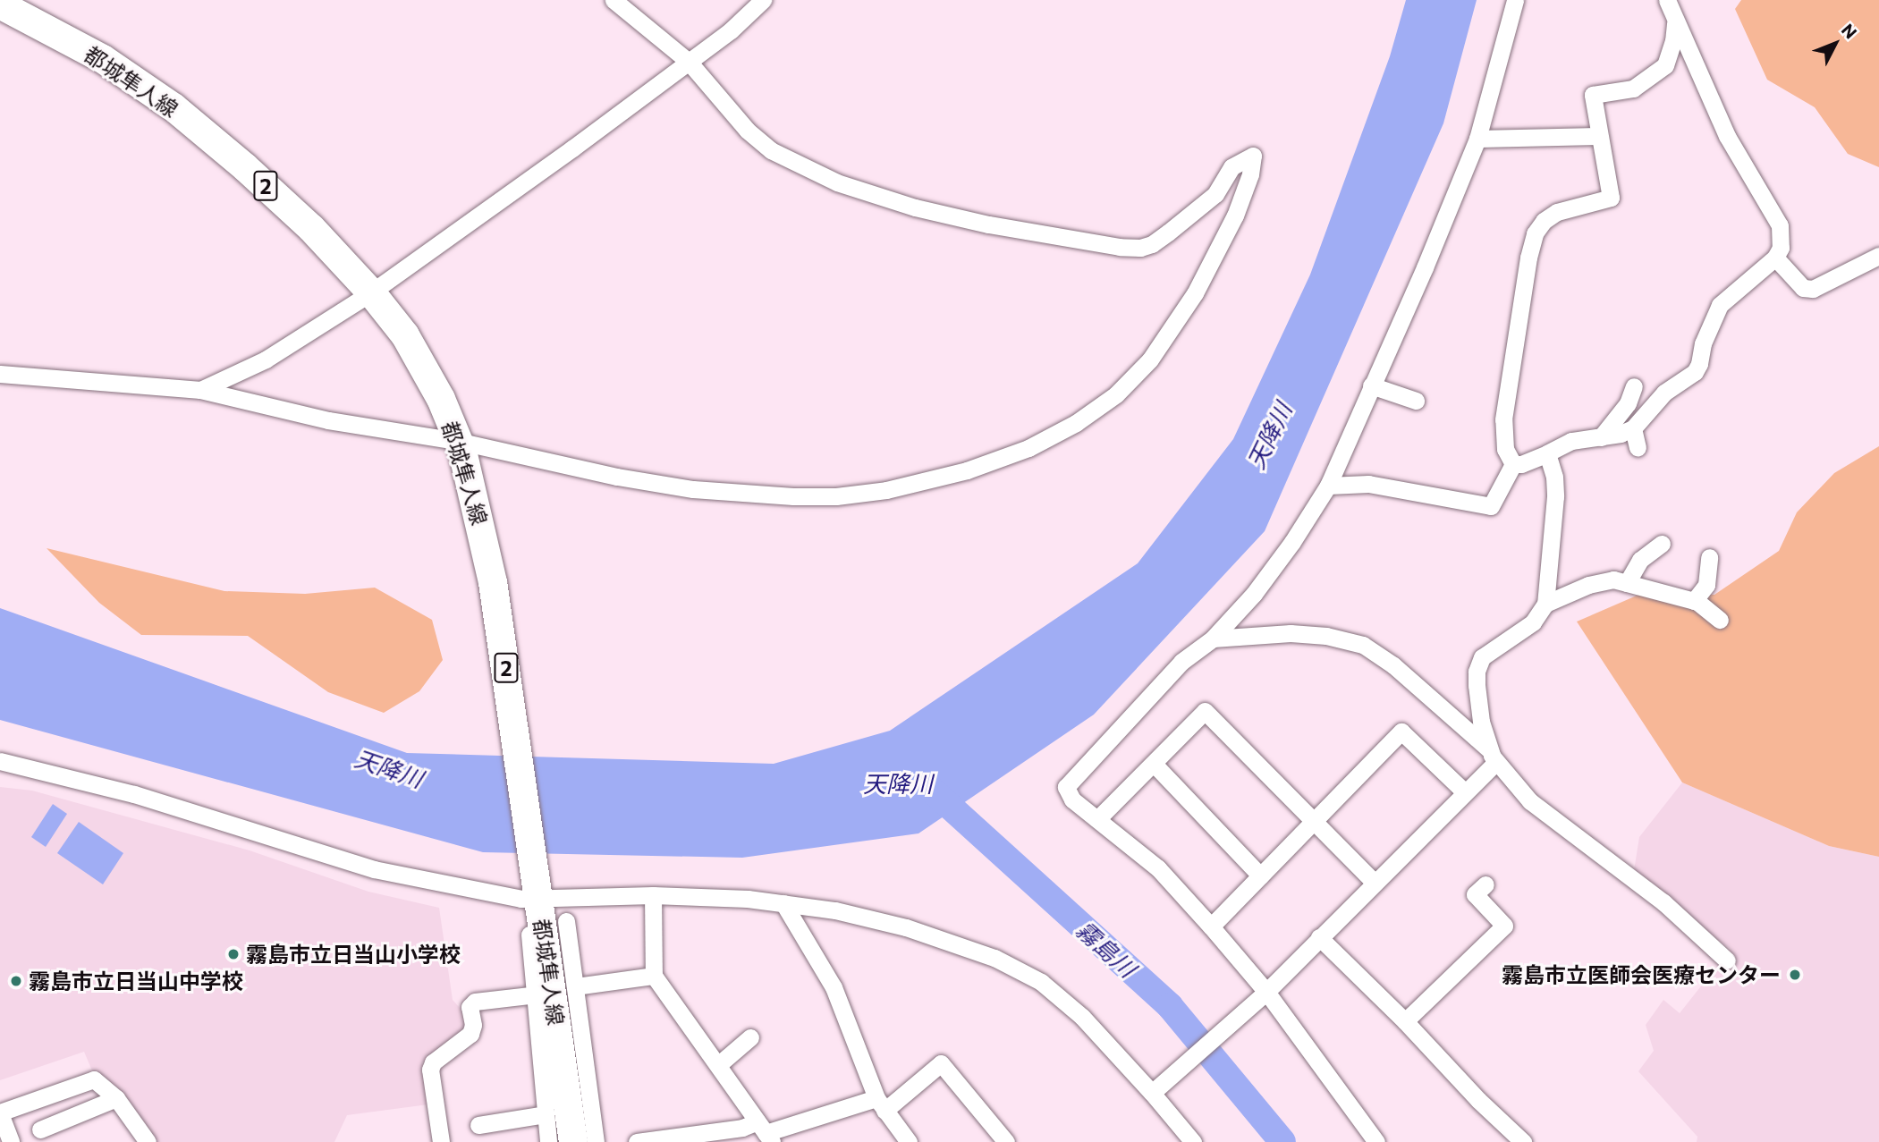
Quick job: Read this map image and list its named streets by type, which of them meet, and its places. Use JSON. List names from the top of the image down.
{
  "streets": {
    "main road": ["都城隼人線", "2"]
  },
  "water": ["天降川", "霧島川"],
  "places": ["霧島市立日当山小学校", "霧島市立医師会医療センター", "霧島市立日当山中学校"],
  "north": "top right"
}
